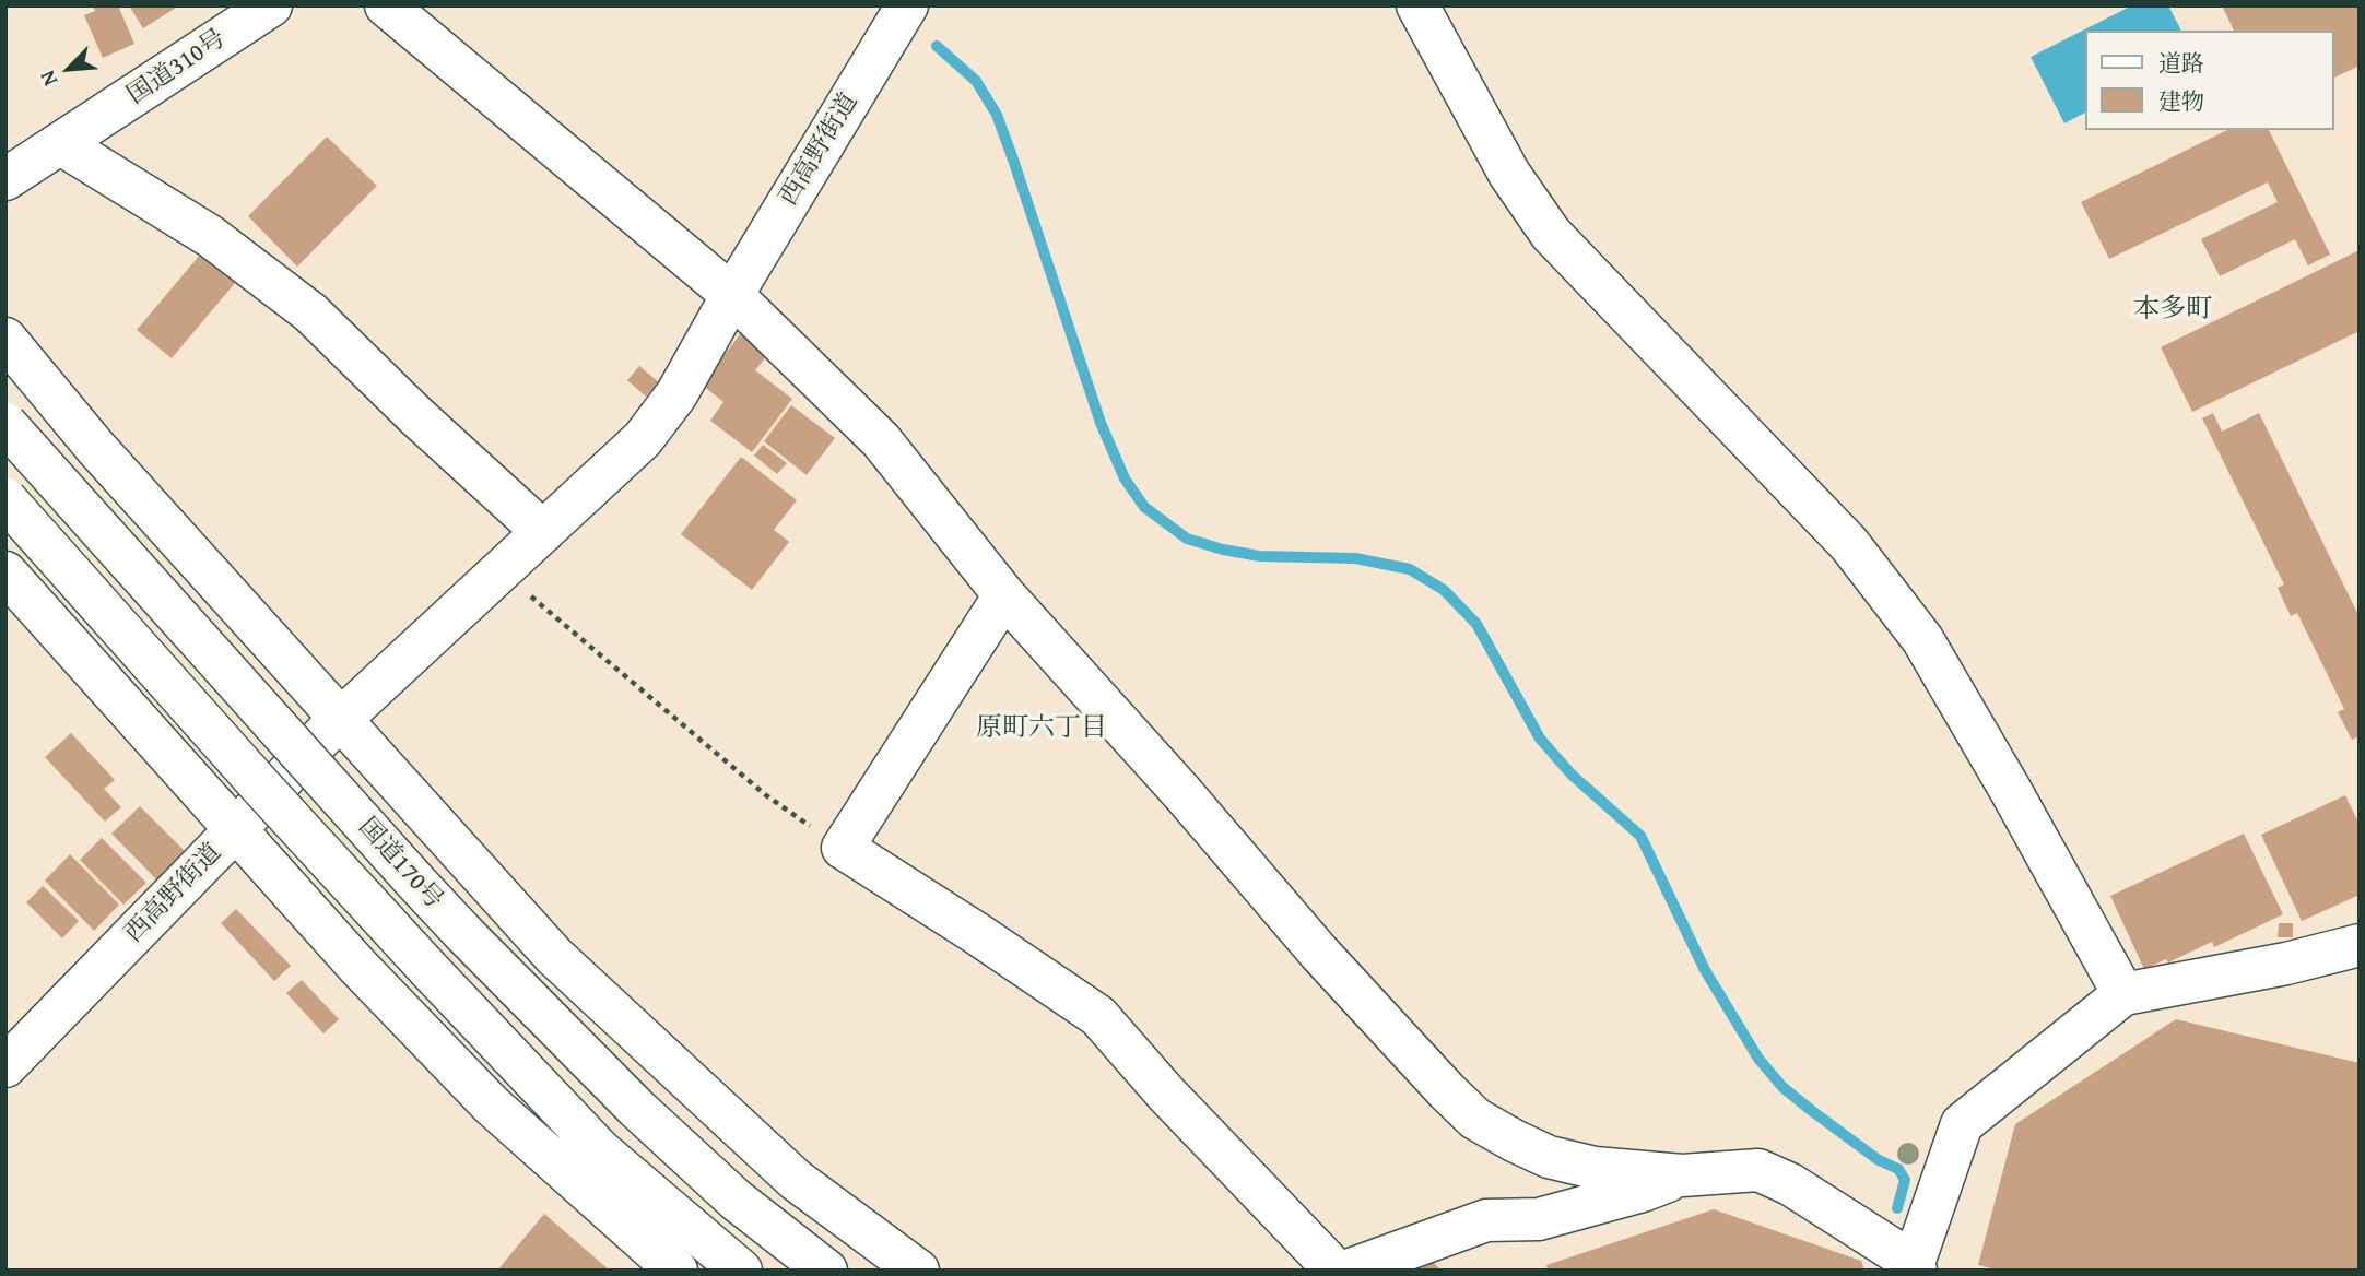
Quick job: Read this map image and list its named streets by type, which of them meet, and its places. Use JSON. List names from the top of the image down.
{
  "streets": {
    "main road": ["国道310号", "西高野街道", "国道170号"]
  },
  "districts": ["本多町", "原町六丁目"],
  "legend": ["道路", "建物"],
  "north": "bottom left"
}
